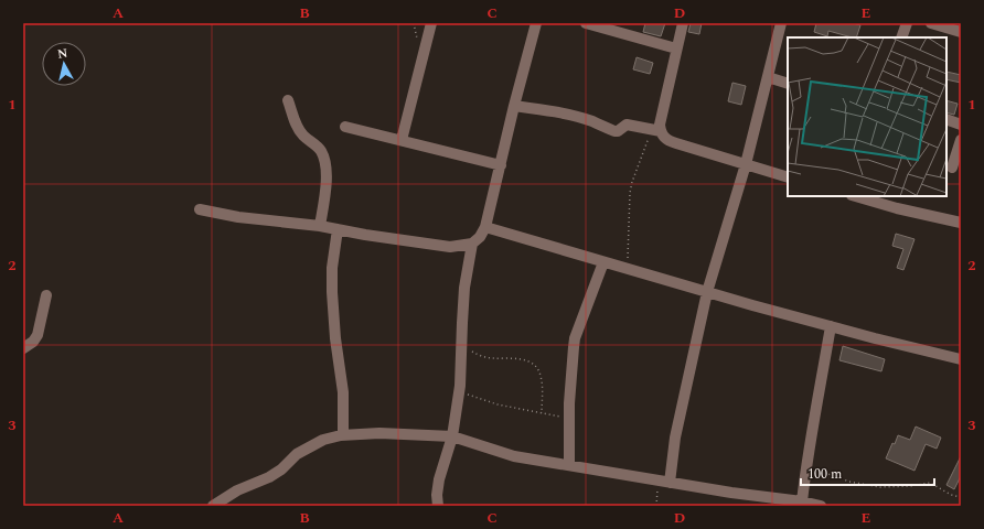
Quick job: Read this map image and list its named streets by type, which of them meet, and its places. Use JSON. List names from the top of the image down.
{
  "scale_bar": "100 m",
  "north": "top",
  "grid": {
    "columns": [
      "A",
      "B",
      "C",
      "D",
      "E"
    ],
    "rows": ["1", "2", "3"]
  }
}
